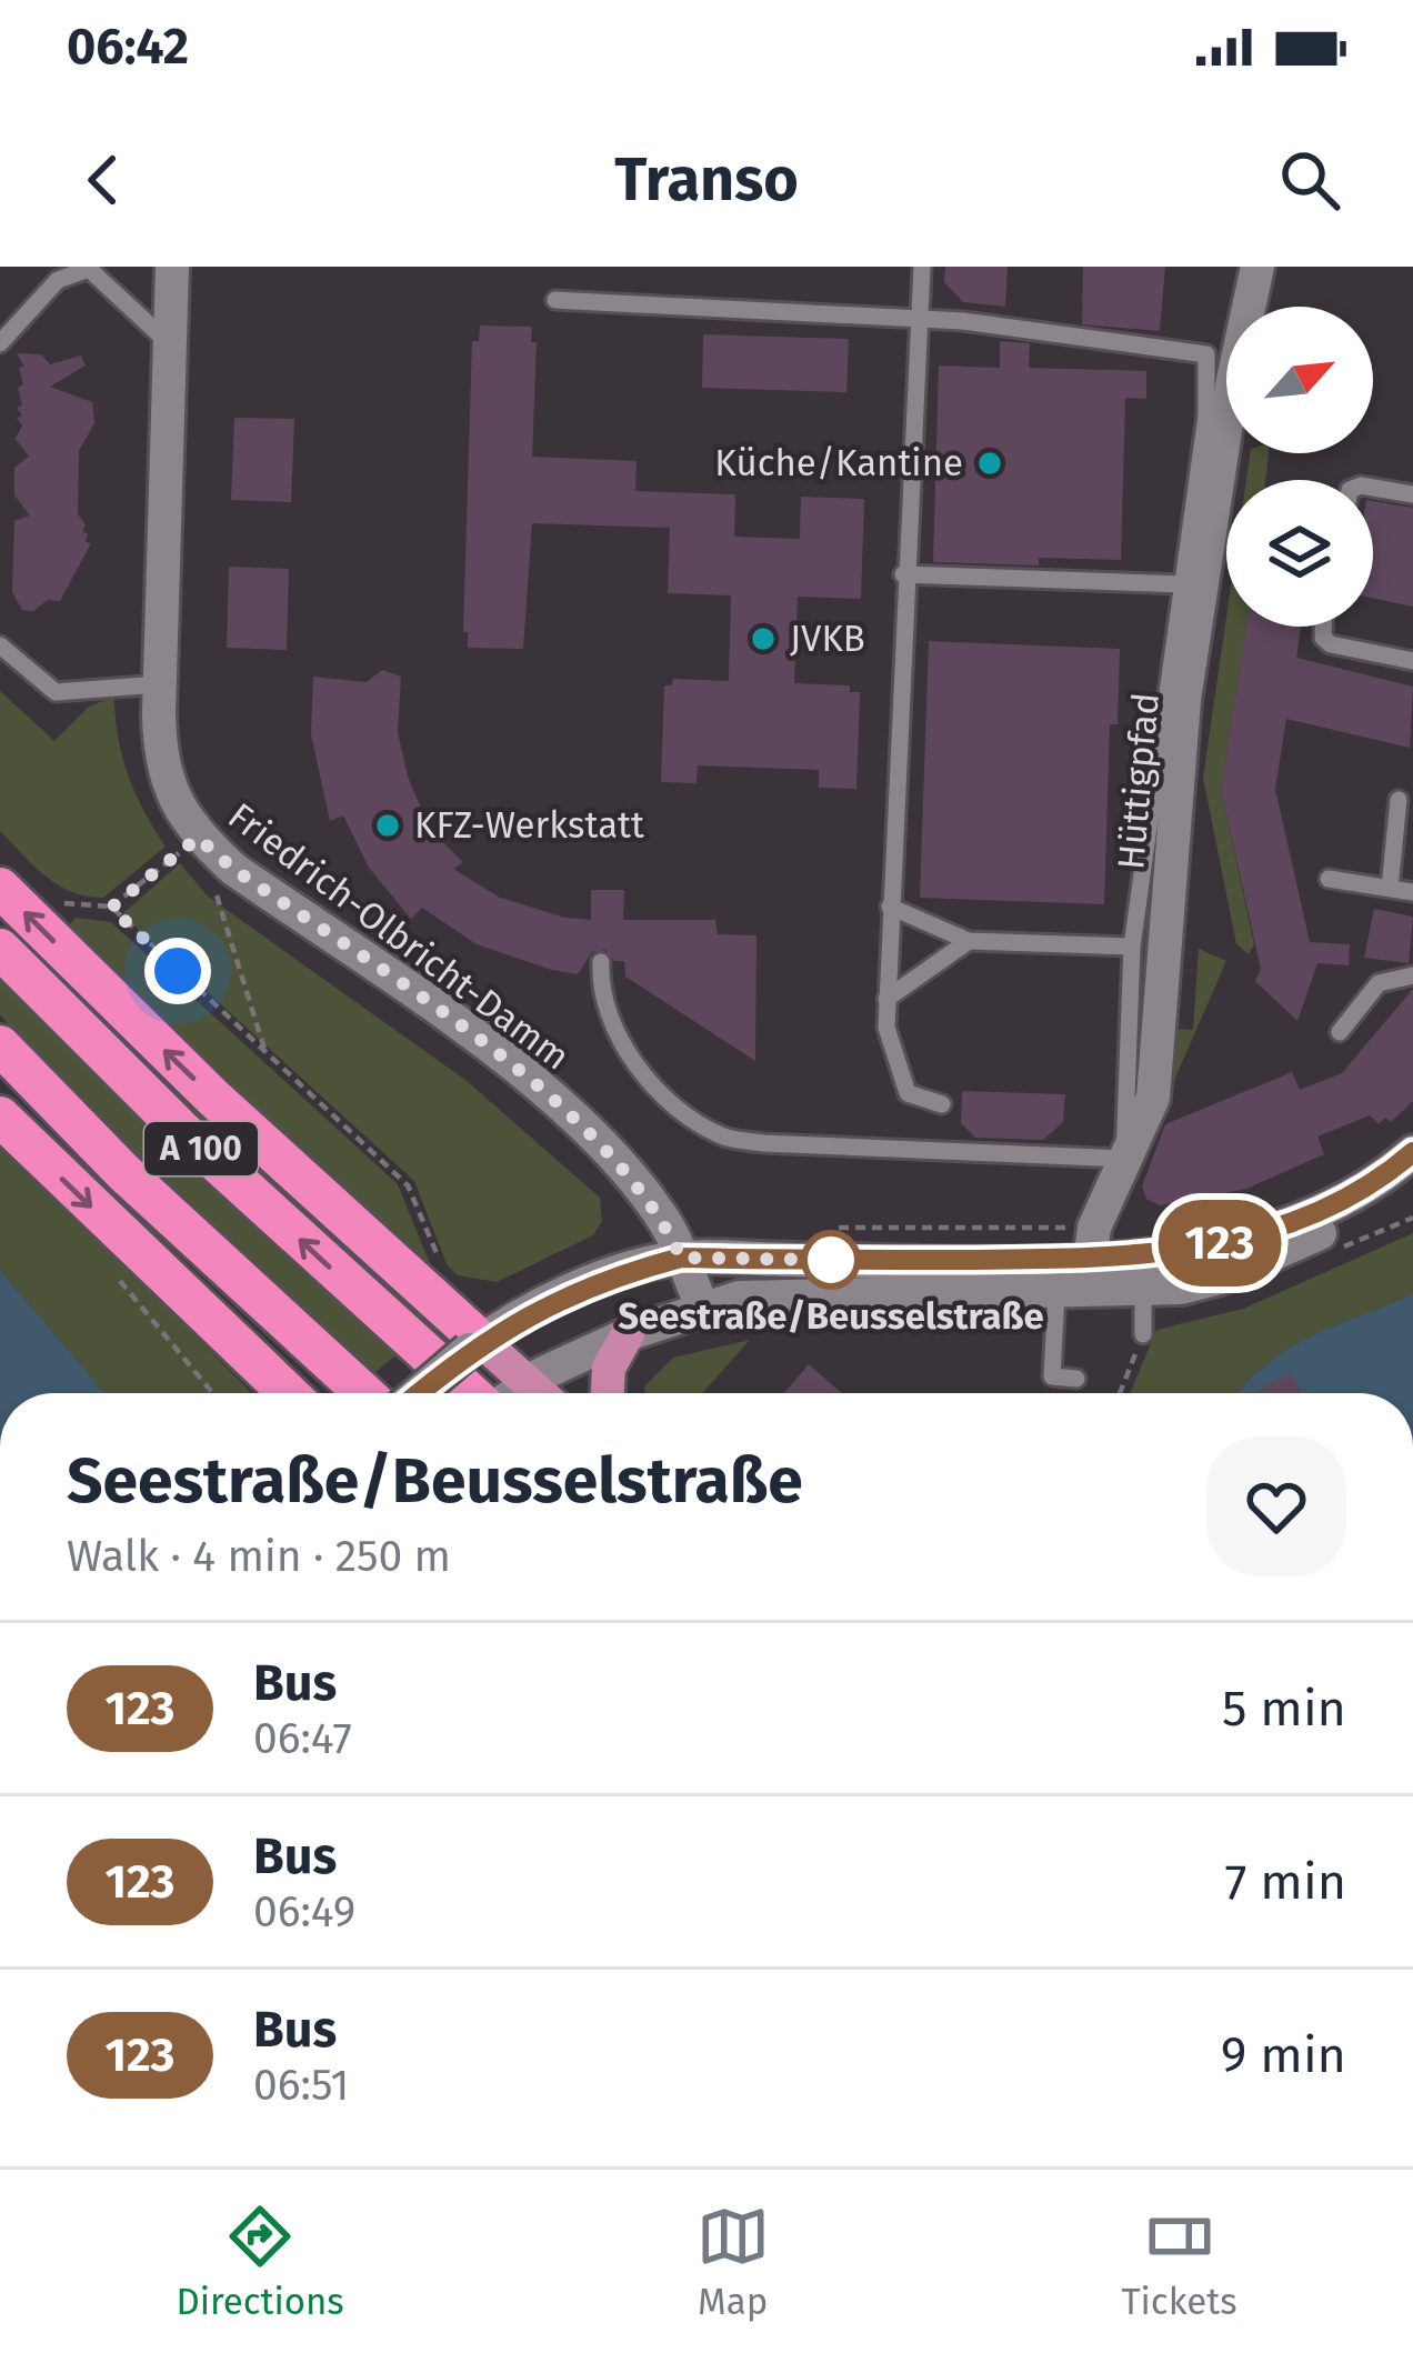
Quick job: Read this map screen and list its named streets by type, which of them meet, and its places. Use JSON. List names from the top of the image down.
{
  "streets": {
    "highway": ["A 100"],
    "street": ["Hüttigpfad", "Friedrich-Olbricht-Damm"]
  },
  "places": [
    "Küche/Kantine",
    "JVKB",
    "KFZ-Werkstatt",
    "Seestraße/Beusselstraße"
  ],
  "lines": ["bus line 123"],
  "north": "top right",
  "page": {
    "status": "06:42",
    "header": "Transo",
    "on_map": "123",
    "heading": ["Seestraße/Beusselstraße", "Walk · 4 min · 250 m"],
    "list": [
      {
        "mark": "123",
        "name": "Bus",
        "note": "06:47",
        "value": "5 min"
      },
      {
        "mark": "123",
        "name": "Bus",
        "note": "06:49",
        "value": "7 min"
      },
      {
        "mark": "123",
        "name": "Bus",
        "note": "06:51",
        "value": "9 min"
      }
    ],
    "tabs": ["Directions", "Map", "Tickets"]
  }
}
